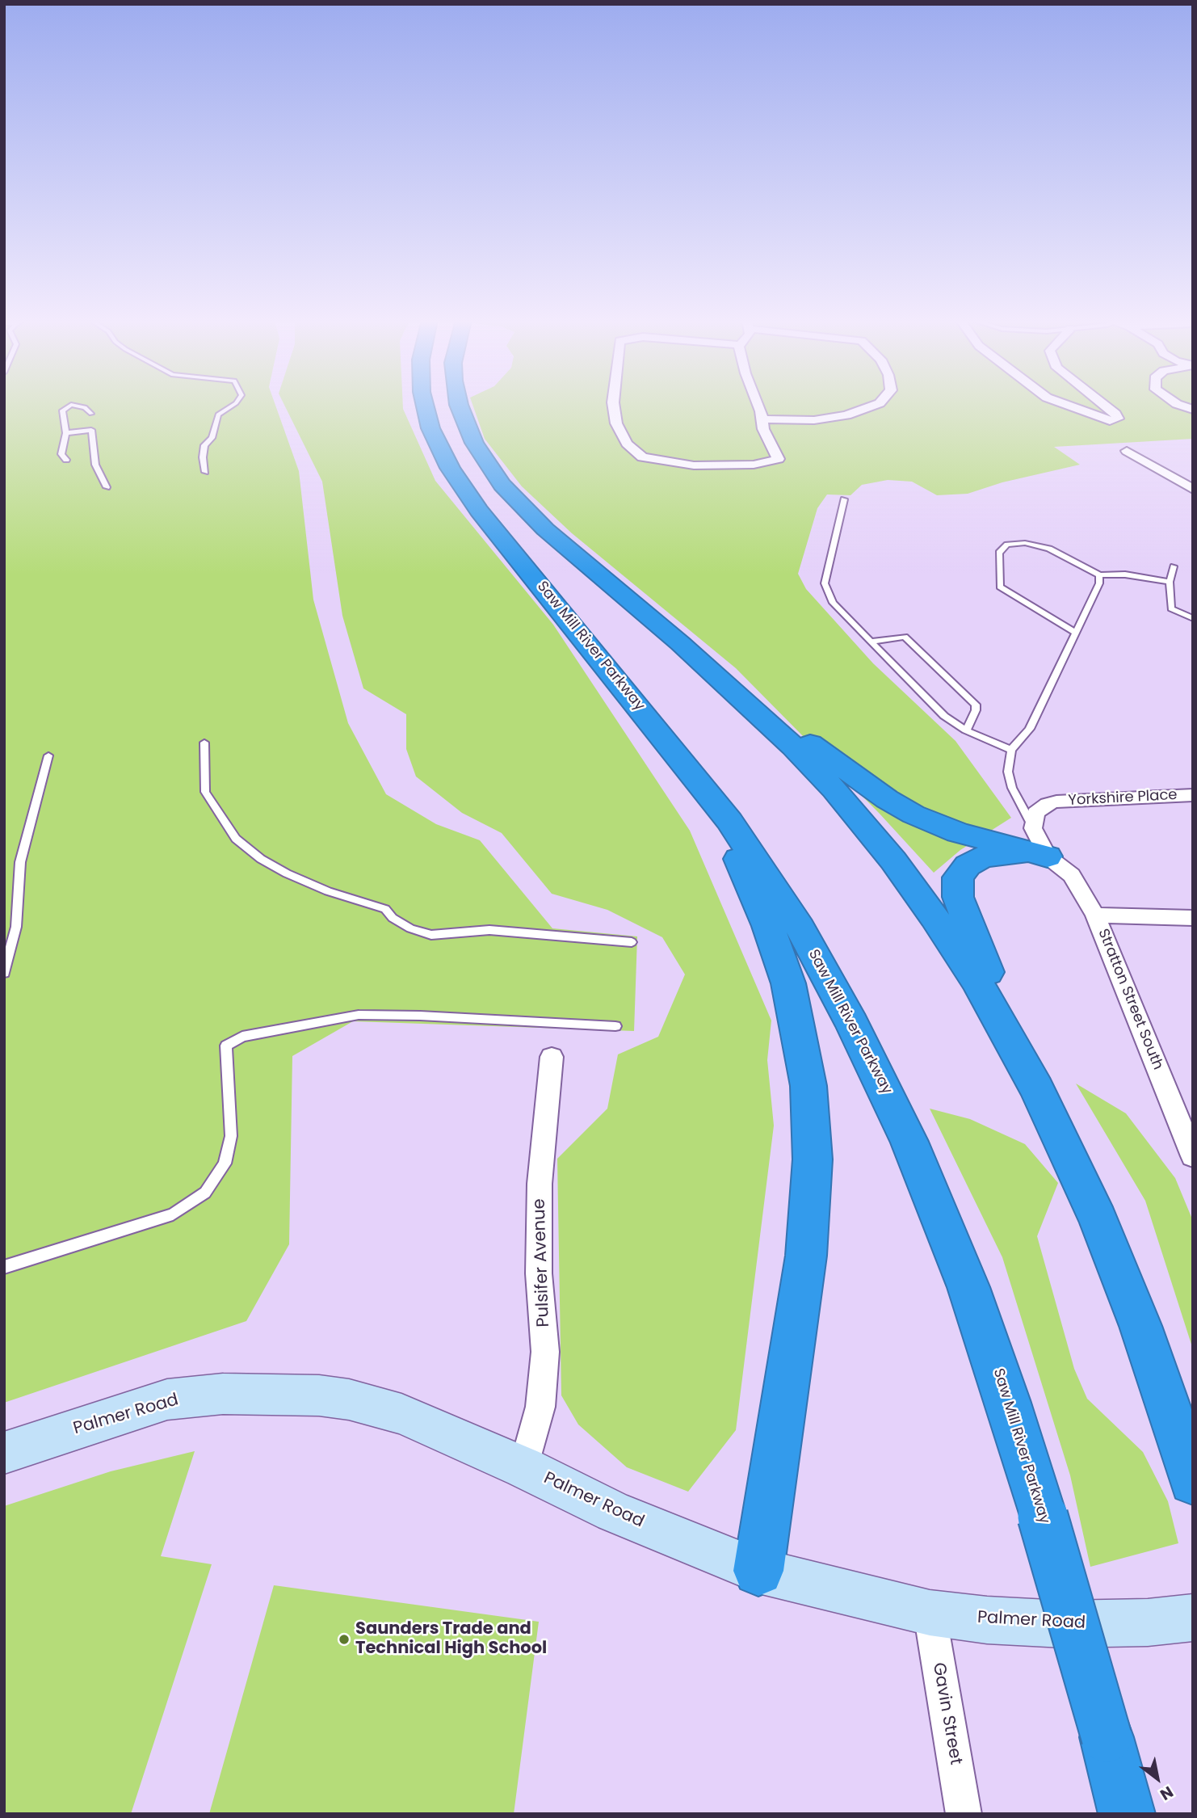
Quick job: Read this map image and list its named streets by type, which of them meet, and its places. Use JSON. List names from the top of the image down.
{
  "streets": {
    "highway": ["Saw Mill River Parkway"],
    "street": [
      "Yorkshire Place",
      "Stratton Street South",
      "Pulsifer Avenue",
      "Palmer Road",
      "Gavin Street"
    ]
  },
  "crossings": [
    ["Pulsifer Avenue", "Palmer Road"],
    ["Palmer Road", "Gavin Street"]
  ],
  "places": ["Saunders Trade and Technical High School"],
  "north": "bottom right"
}
